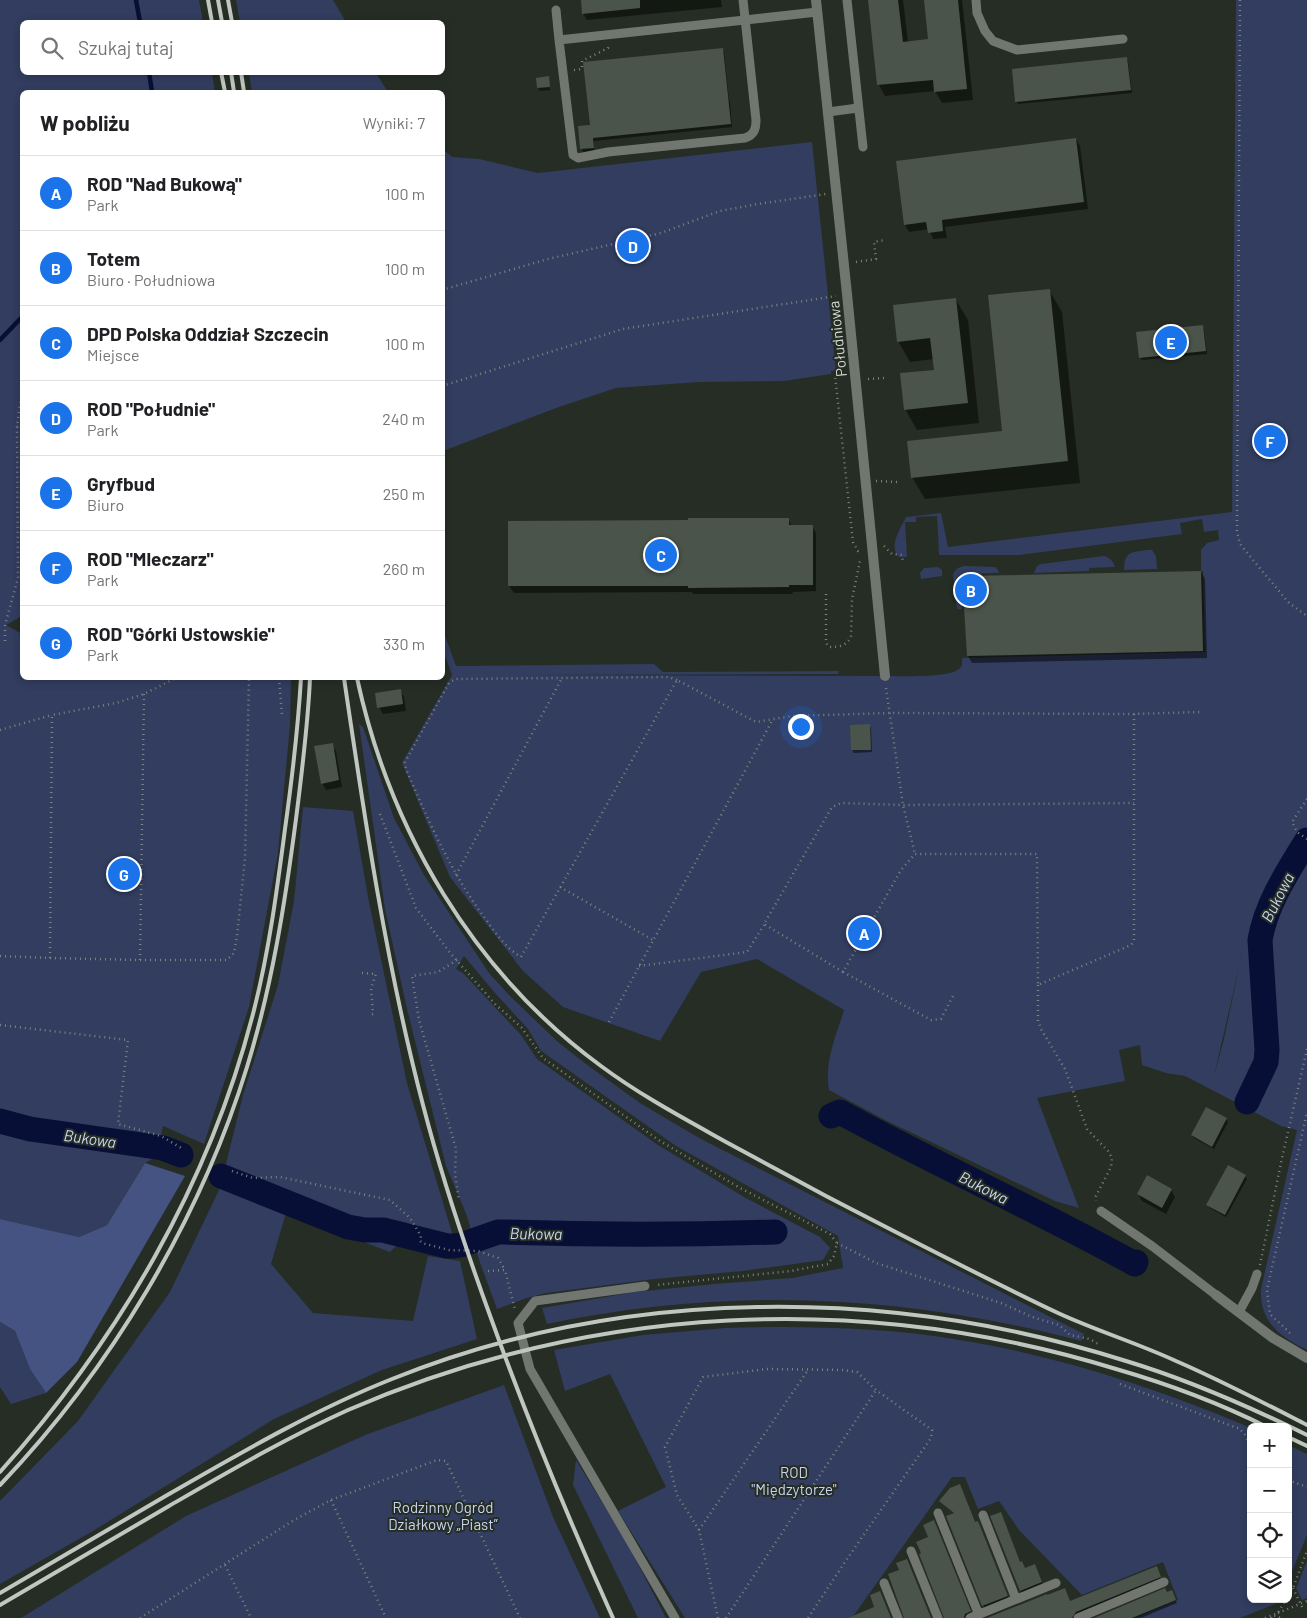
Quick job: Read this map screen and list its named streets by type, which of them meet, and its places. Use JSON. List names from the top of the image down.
{
  "streets": {
    "street": ["Południowa"]
  },
  "water": ["Bukowa"],
  "parks": ["ROD \"Międzytorze\"", "Rodzinny Ogród Działkowy „Piast”"],
  "page": {
    "search": "Szukaj tutaj",
    "heading": ["W pobliżu", "Wyniki: 7"],
    "list": [
      {
        "mark": "A",
        "name": "ROD \"Nad Bukową\"",
        "note": "Park",
        "value": "100 m"
      },
      {
        "mark": "B",
        "name": "Totem",
        "note": "Biuro · Południowa",
        "value": "100 m"
      },
      {
        "mark": "C",
        "name": "DPD Polska Oddział Szczecin",
        "note": "Miejsce",
        "value": "100 m"
      },
      {
        "mark": "D",
        "name": "ROD \"Południe\"",
        "note": "Park",
        "value": "240 m"
      },
      {
        "mark": "E",
        "name": "Gryfbud",
        "note": "Biuro",
        "value": "250 m"
      },
      {
        "mark": "F",
        "name": "ROD \"Mleczarz\"",
        "note": "Park",
        "value": "260 m"
      },
      {
        "mark": "G",
        "name": "ROD \"Górki Ustowskie\"",
        "note": "Park",
        "value": "330 m"
      }
    ],
    "pins": [
      "D",
      "E",
      "F",
      "C",
      "B",
      "G",
      "A"
    ],
    "map_buttons": ["+", "−"]
  }
}
